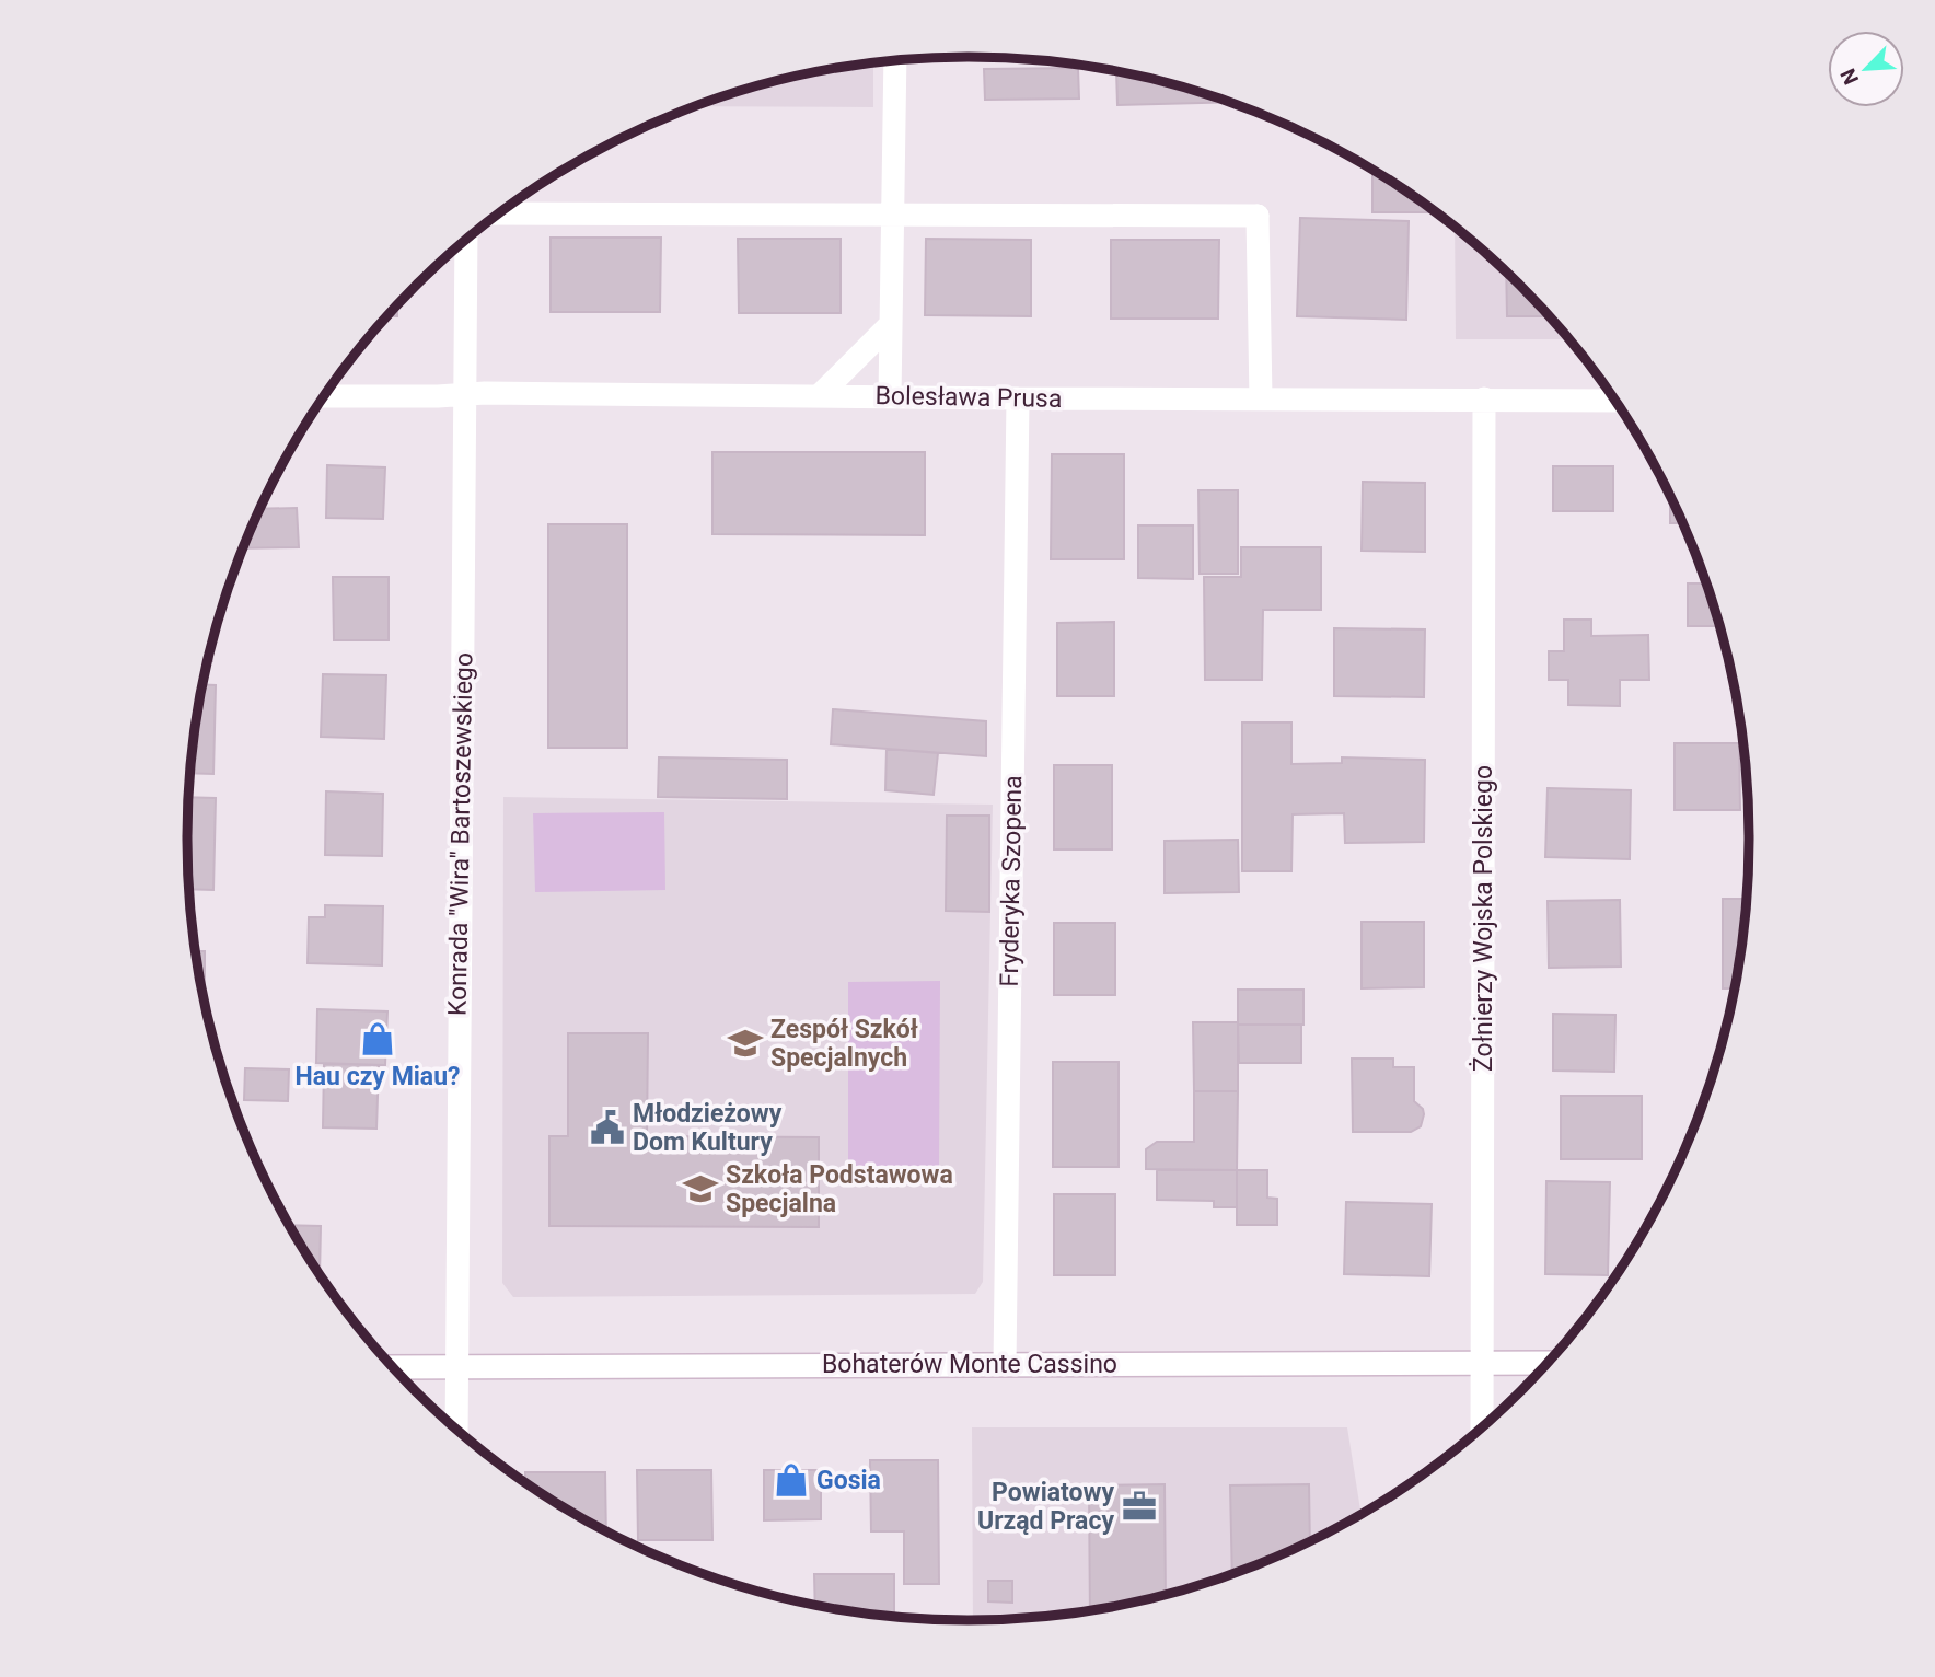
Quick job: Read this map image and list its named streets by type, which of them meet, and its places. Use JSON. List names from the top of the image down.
{
  "streets": {
    "street": [
      "Bolesława Prusa",
      "Konrada \"Wira\" Bartoszewskiego",
      "Fryderyka Szopena",
      "Żołnierzy Wojska Polskiego",
      "Bohaterów Monte Cassino"
    ]
  },
  "crossings": [
    ["Bolesława Prusa", "Konrada \"Wira\" Bartoszewskiego"],
    ["Bolesława Prusa", "Fryderyka Szopena"],
    ["Bolesława Prusa", "Żołnierzy Wojska Polskiego"],
    ["Konrada \"Wira\" Bartoszewskiego", "Bohaterów Monte Cassino"],
    ["Fryderyka Szopena", "Bohaterów Monte Cassino"],
    ["Żołnierzy Wojska Polskiego", "Bohaterów Monte Cassino"]
  ],
  "places": {
    "shop": ["Hau czy Miau?", "Gosia"],
    "school or university": ["Zespół Szkół Specjalnych", "Szkoła Podstawowa Specjalna"],
    "public building": ["Młodzieżowy Dom Kultury"],
    "office": ["Powiatowy Urząd Pracy"]
  },
  "north": "bottom left"
}
